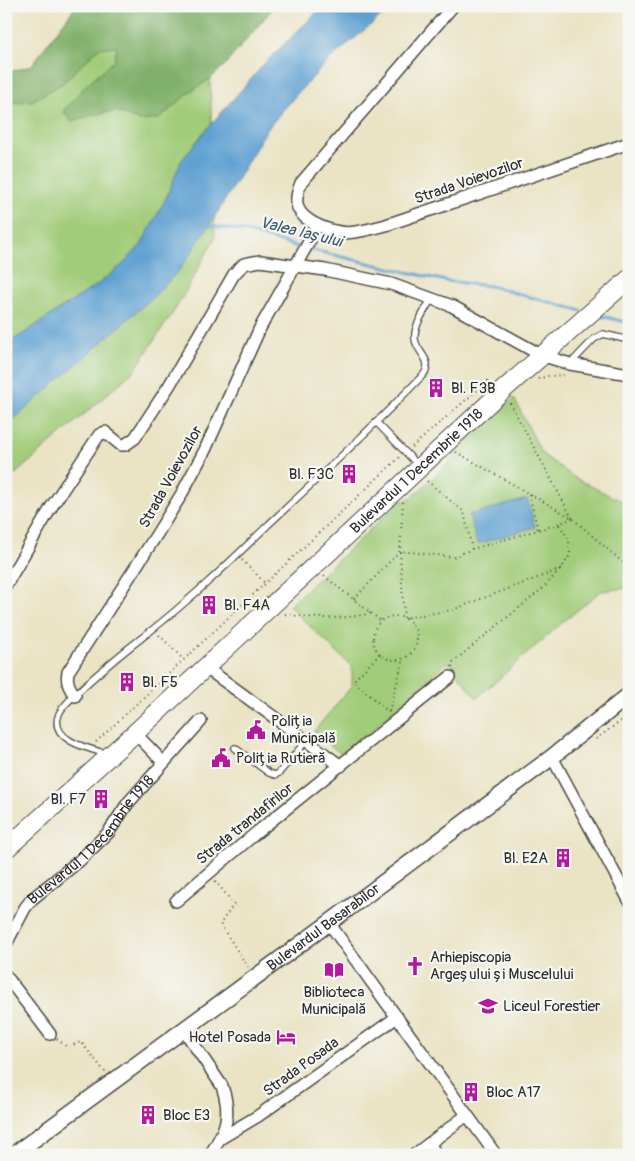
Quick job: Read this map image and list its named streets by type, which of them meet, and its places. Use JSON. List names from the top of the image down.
{
  "streets": {
    "main road": ["Bulevardul 1 Decembrie 1918", "Bulevardul Basarabilor"],
    "street": ["Strada Voievozilor", "Strada trandafirilor", "Strada Posada"]
  },
  "water": ["Valea Iașului"],
  "places": {
    "building": [
      "Bl. F3B",
      "Bl. F3C",
      "Bl. F4A",
      "Bl. F5",
      "Bl. F7",
      "Bl. E2A",
      "Bloc A17",
      "Bloc E3"
    ],
    "public building": ["Poliția Municipală", "Poliția Rutieră"],
    "church": ["Arhiepiscopia Argeșului și Muscelului"],
    "library": ["Biblioteca Municipală"],
    "school or university": ["Liceul Forestier"],
    "hotel": ["Hotel Posada"]
  }
}
